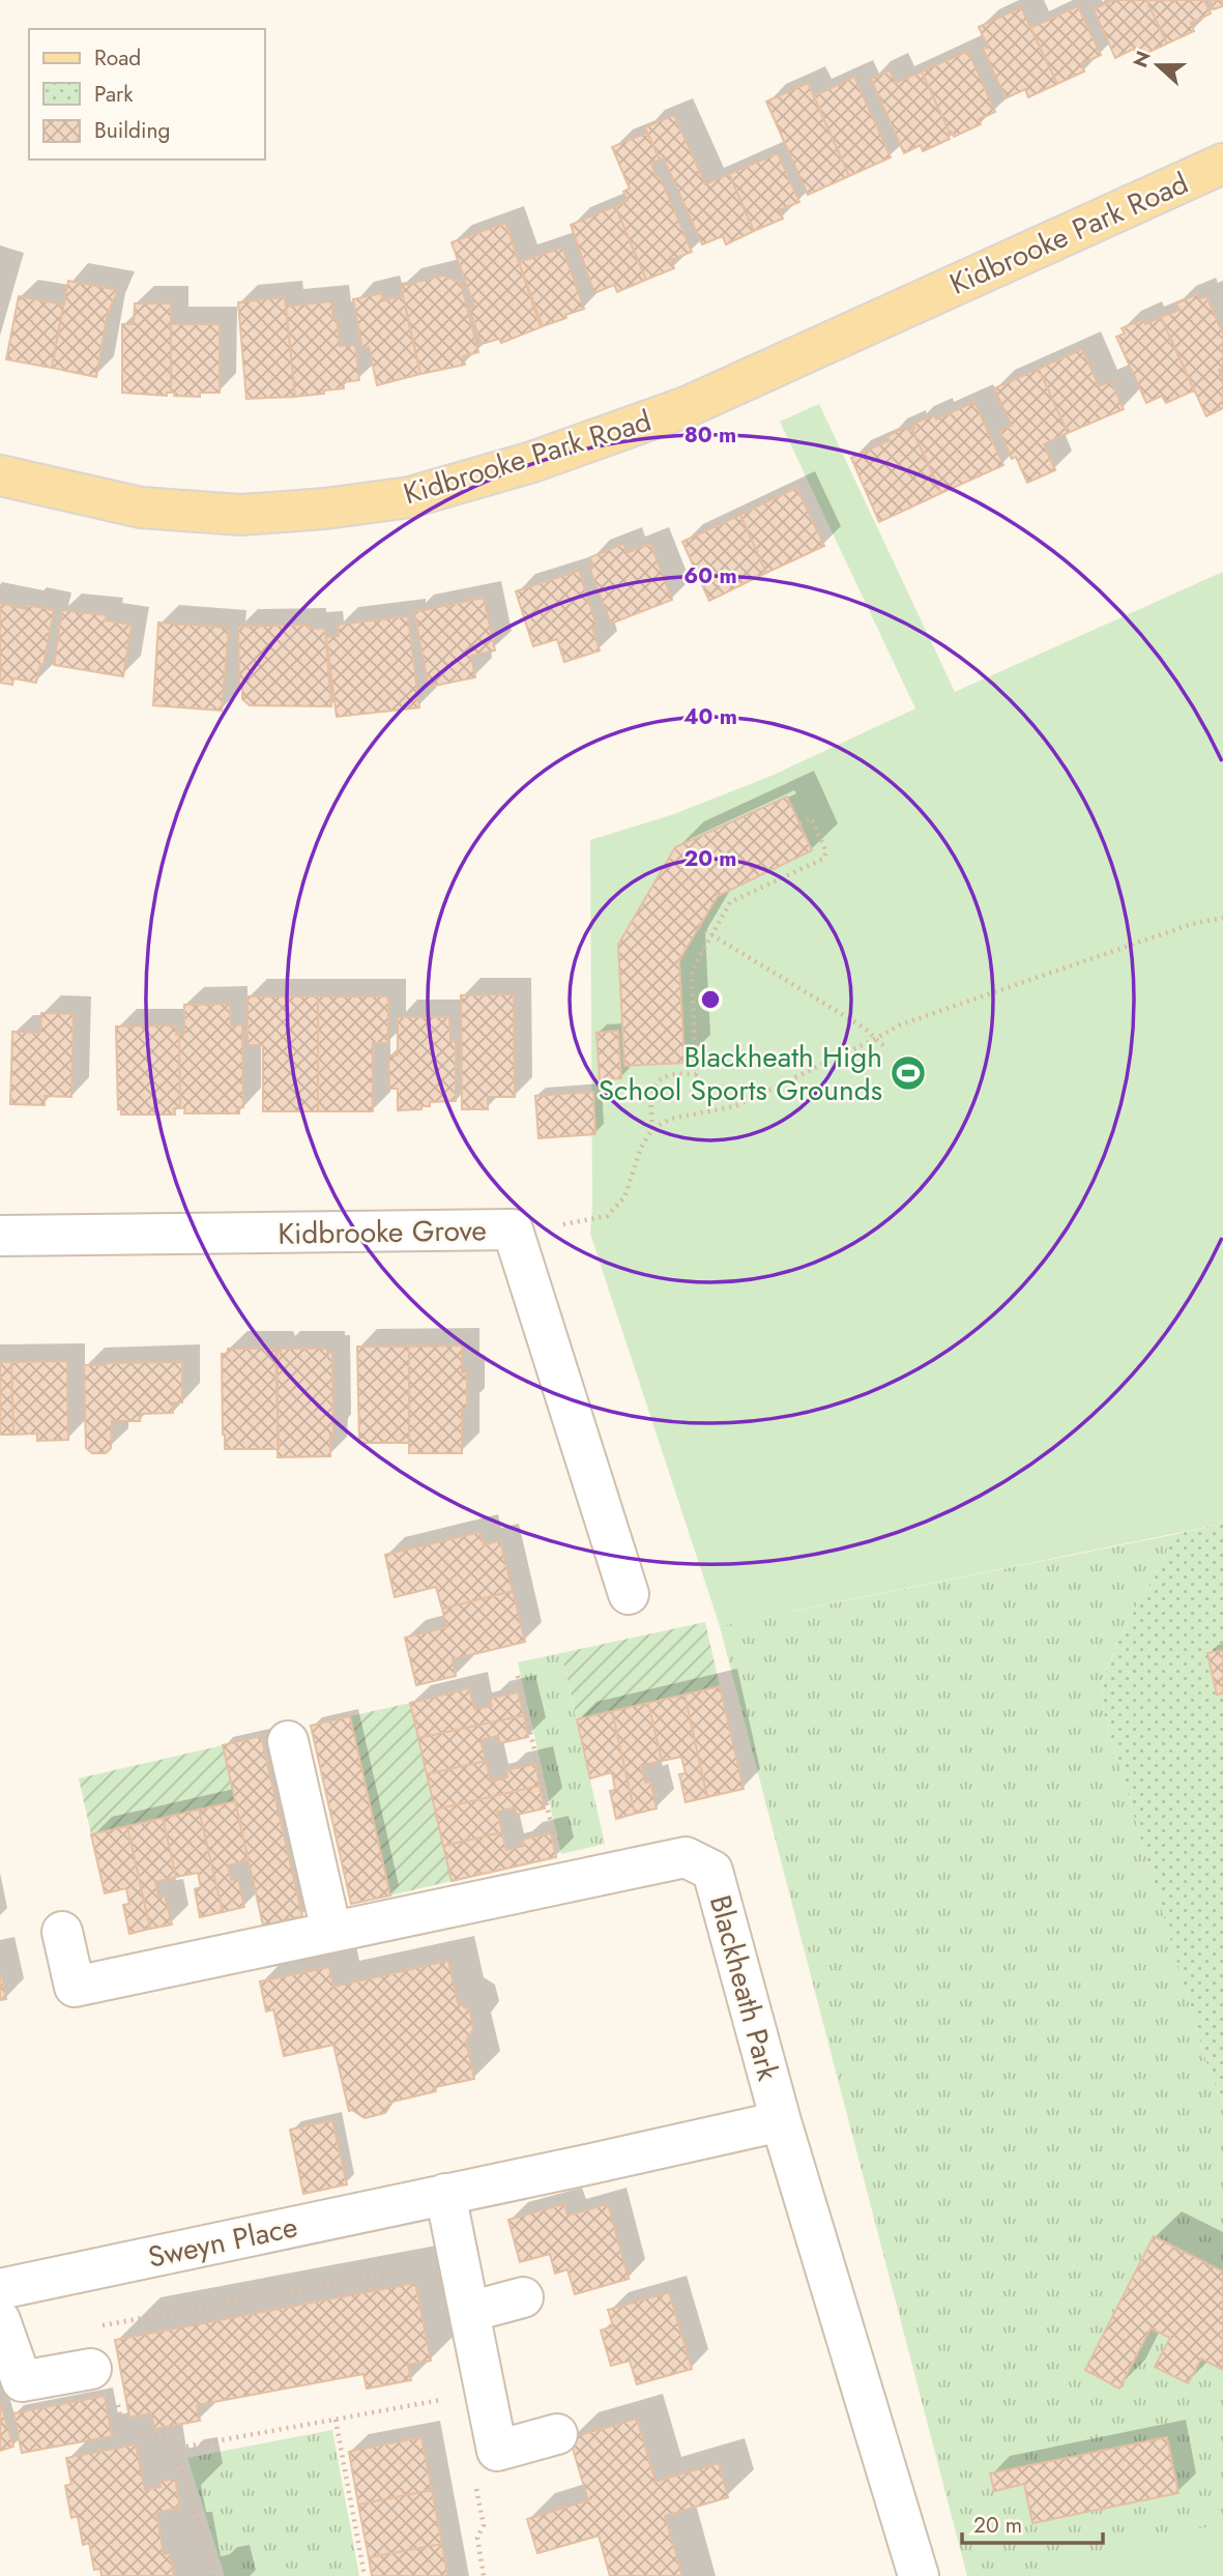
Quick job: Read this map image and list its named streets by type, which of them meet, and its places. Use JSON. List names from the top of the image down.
{
  "streets": {
    "main road": ["Kidbrooke Park Road"],
    "street": ["Kidbrooke Grove", "Blackheath Park", "Sweyn Place"]
  },
  "crossings": [
    ["Blackheath Park", "Sweyn Place"]
  ],
  "places": {
    "sports": ["Blackheath High School Sports Grounds"]
  },
  "legend": ["Road", "Park", "Building"],
  "scale_bar": "20 m",
  "north": "left",
  "rings": [
    "80 m",
    "60 m",
    "40 m",
    "20 m"
  ]
}
